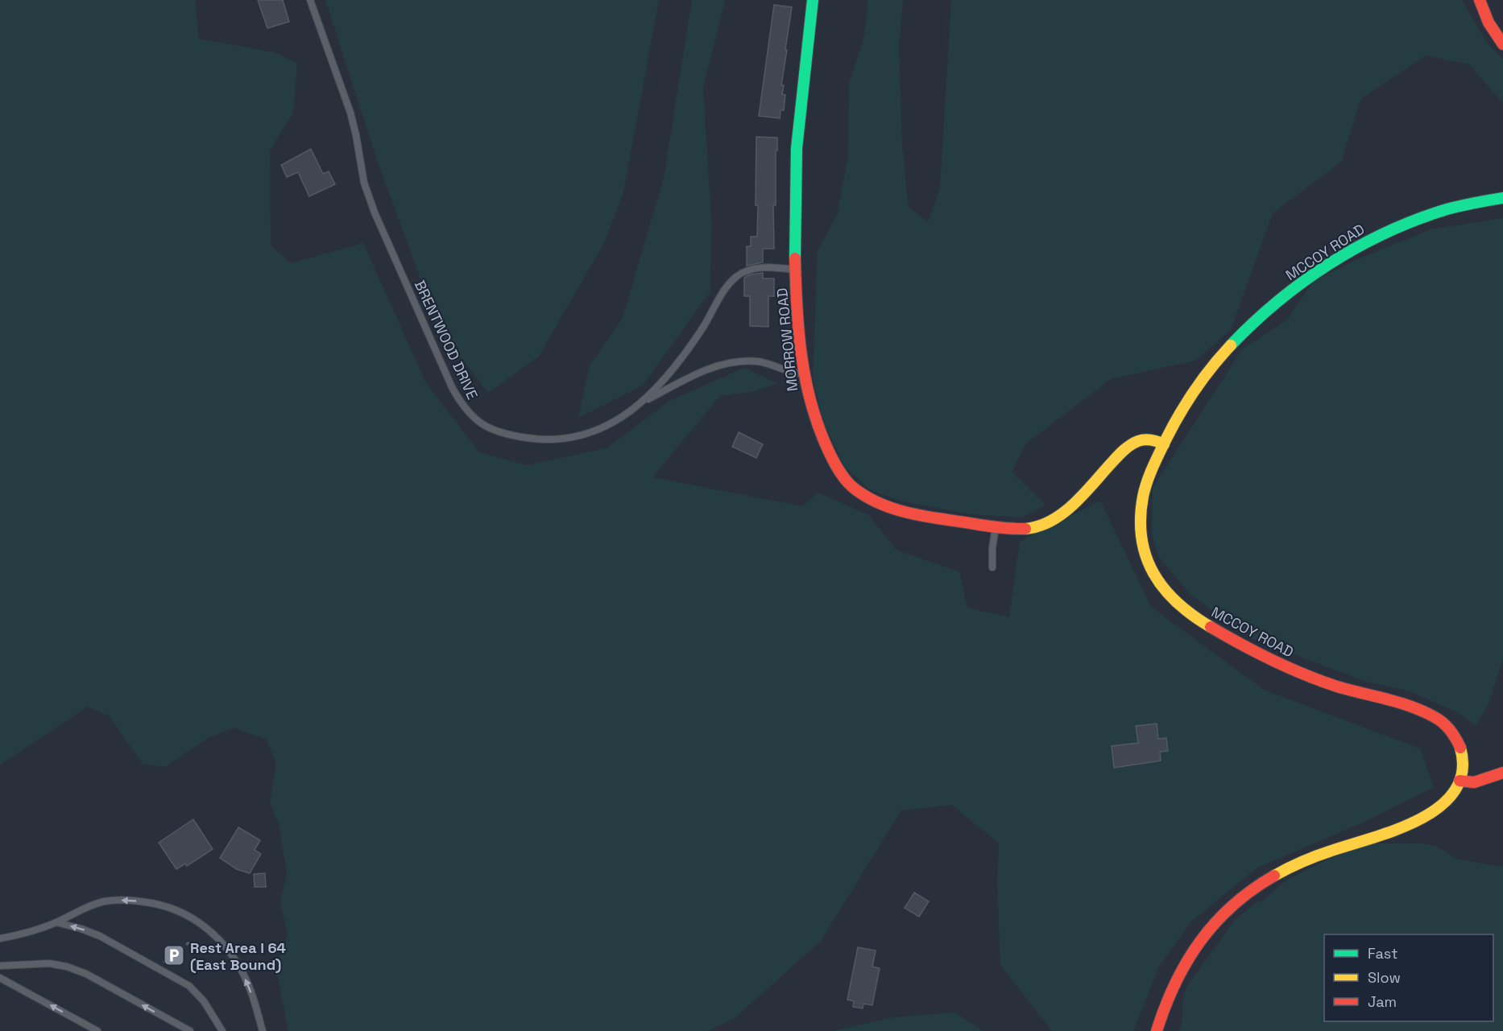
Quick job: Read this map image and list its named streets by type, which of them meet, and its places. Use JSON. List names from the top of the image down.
{
  "streets": {
    "street": ["MCCOY ROAD", "MORROW ROAD"],
    "lane": ["BRENTWOOD DRIVE"]
  },
  "crossings": [
    ["MCCOY ROAD", "MORROW ROAD"],
    ["BRENTWOOD DRIVE", "MORROW ROAD"]
  ],
  "places": {
    "parking": ["Rest Area I 64 (East Bound)"]
  },
  "legend": ["Fast", "Slow", "Jam"]
}
